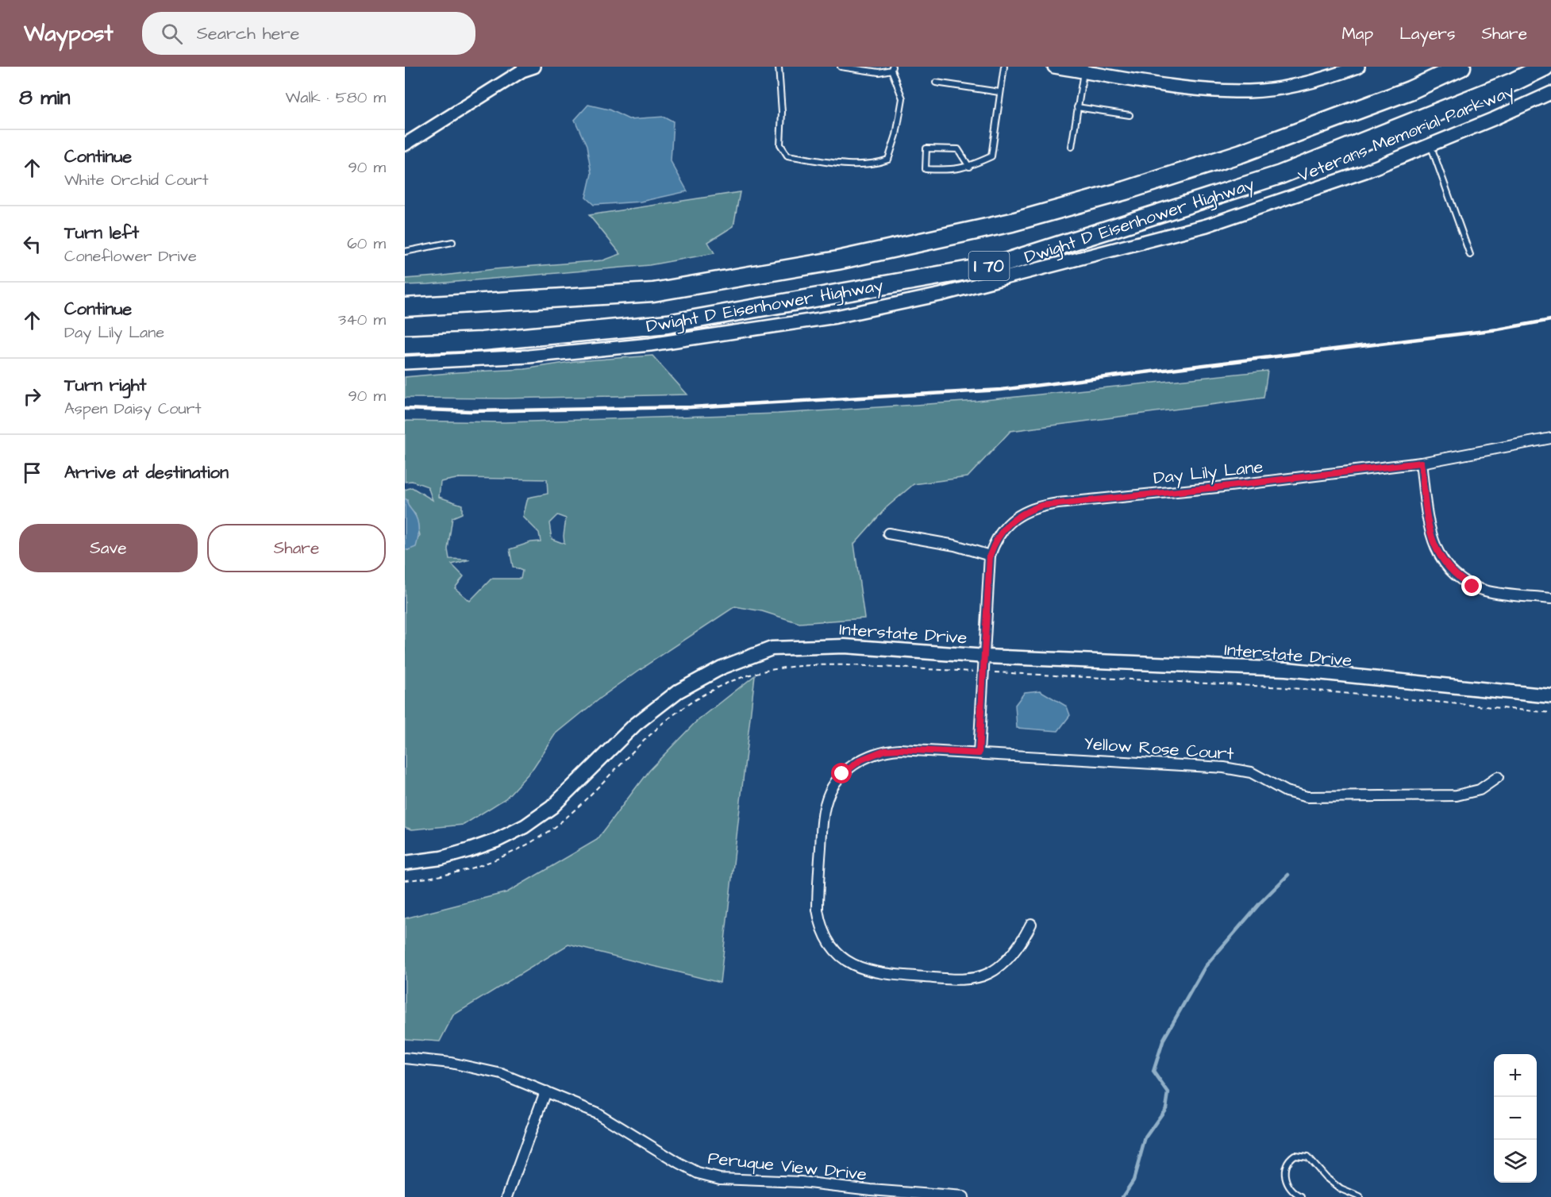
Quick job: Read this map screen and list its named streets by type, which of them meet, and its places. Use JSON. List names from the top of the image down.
{
  "streets": {
    "highway": ["Dwight D Eisenhower Highway", "I 70"],
    "main road": ["Interstate Drive"],
    "street": [
      "Veterans Memorial Parkway",
      "Day Lily Lane",
      "Yellow Rose Court",
      "Peruque View Drive"
    ]
  },
  "crossings": [
    ["Day Lily Lane", "Interstate Drive"],
    ["Day Lily Lane", "Yellow Rose Court"]
  ],
  "page": {
    "header": "Waypost",
    "search": "Search here",
    "nav": ["Map", "Layers", "Share"],
    "heading": ["8 min", "Walk · 580 m"],
    "list": [
      ["Continue", "White Orchid Court", "90 m"],
      ["Turn left", "Coneflower Drive", "60 m"],
      ["Continue", "Day Lily Lane", "340 m"],
      ["Turn right", "Aspen Daisy Court", "90 m"],
      "Arrive at destination"
    ],
    "buttons": ["Save", "Share"],
    "map_buttons": ["+", "−"]
  }
}
